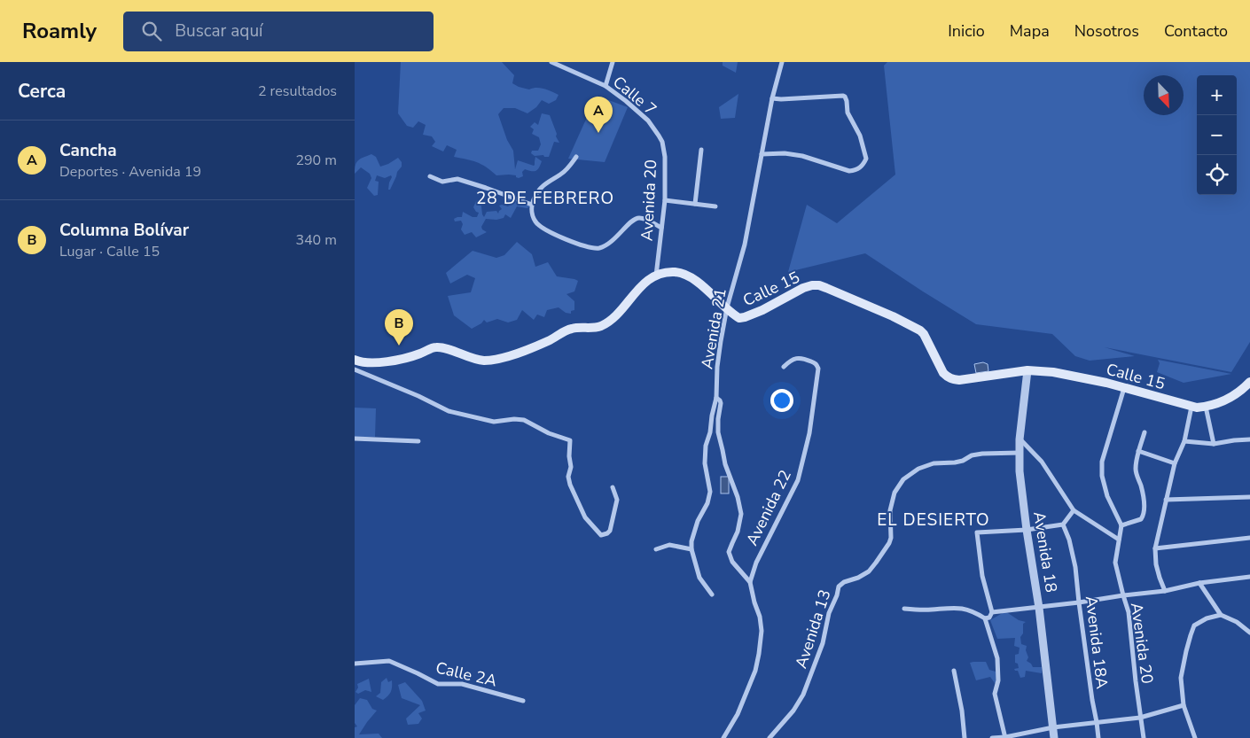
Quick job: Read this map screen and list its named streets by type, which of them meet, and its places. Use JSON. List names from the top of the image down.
{
  "streets": {
    "main road": ["Calle 15"],
    "street": [
      "Calle 7",
      "Avenida 20",
      "Avenida 21",
      "Avenida 22",
      "Avenida 18",
      "Avenida 13",
      "Avenida 18A",
      "Calle 2A"
    ]
  },
  "crossings": [
    ["Calle 7", "Avenida 20"],
    ["Avenida 20", "Calle 15"],
    ["Calle 15", "Avenida 21"],
    ["Calle 15", "Avenida 18"],
    ["Avenida 18", "Avenida 13"]
  ],
  "districts": ["28 DE FEBRERO", "EL DESIERTO"],
  "north": "bottom right",
  "page": {
    "header": "Roamly",
    "search": "Buscar aquí",
    "nav": [
      "Inicio",
      "Mapa",
      "Nosotros",
      "Contacto"
    ],
    "heading": ["Cerca", "2 resultados"],
    "map_buttons": ["+", "−"],
    "pins": ["A", "B"],
    "list": [
      {
        "mark": "A",
        "name": "Cancha",
        "note": "Deportes · Avenida 19",
        "value": "290 m"
      },
      {
        "mark": "B",
        "name": "Columna Bolívar",
        "note": "Lugar · Calle 15",
        "value": "340 m"
      }
    ]
  }
}
